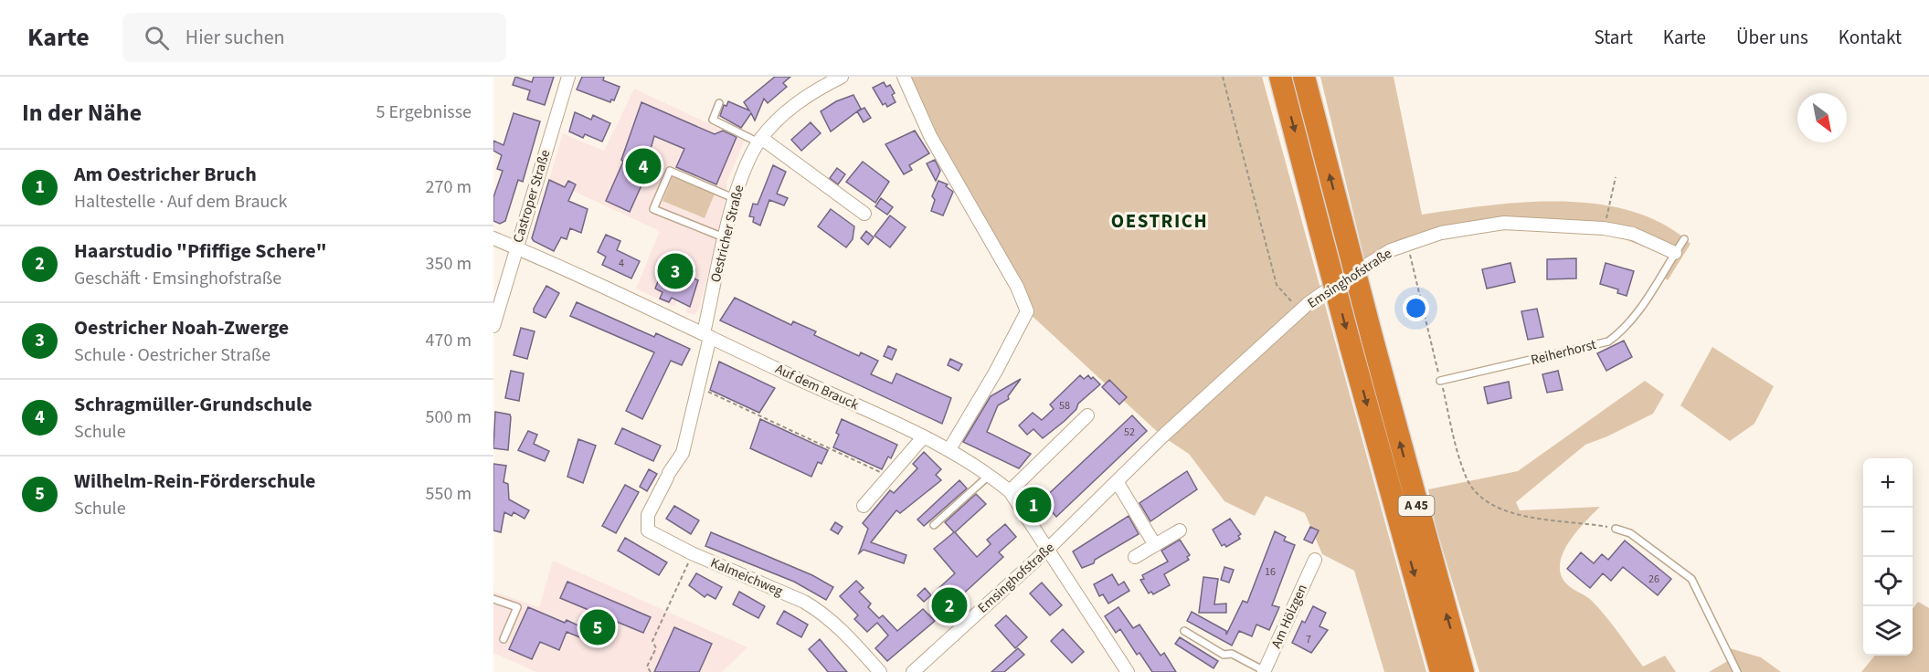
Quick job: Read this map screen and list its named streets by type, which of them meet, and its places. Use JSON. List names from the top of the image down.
{
  "streets": {
    "highway": ["A 45"],
    "street": [
      "Castroper Straße",
      "Oestricher Straße",
      "Emsinghofstraße",
      "Auf dem Brauck",
      "Kalmeichweg",
      "Am Hölzgen"
    ],
    "lane": ["Reiherhorst"]
  },
  "crossings": [
    ["Castroper Straße", "Auf dem Brauck"],
    ["Oestricher Straße", "Auf dem Brauck"],
    ["Emsinghofstraße", "Reiherhorst"],
    ["Emsinghofstraße", "Auf dem Brauck"]
  ],
  "districts": ["OESTRICH"],
  "house_numbers": [
    "4",
    "58",
    "52",
    "16",
    "26",
    "7"
  ],
  "north": "bottom right",
  "page": {
    "header": "Karte",
    "search": "Hier suchen",
    "nav": [
      "Start",
      "Karte",
      "Über uns",
      "Kontakt"
    ],
    "heading": ["In der Nähe", "5 Ergebnisse"],
    "pins": [
      "4",
      "3",
      "1",
      "2",
      "5"
    ],
    "list": [
      {
        "mark": "1",
        "name": "Am Oestricher Bruch",
        "note": "Haltestelle · Auf dem Brauck",
        "value": "270 m"
      },
      {
        "mark": "2",
        "name": "Haarstudio \"Pfiffige Schere\"",
        "note": "Geschäft · Emsinghofstraße",
        "value": "350 m"
      },
      {
        "mark": "3",
        "name": "Oestricher Noah-Zwerge",
        "note": "Schule · Oestricher Straße",
        "value": "470 m"
      },
      {
        "mark": "4",
        "name": "Schragmüller-Grundschule",
        "note": "Schule",
        "value": "500 m"
      },
      {
        "mark": "5",
        "name": "Wilhelm-Rein-Förderschule",
        "note": "Schule",
        "value": "550 m"
      }
    ],
    "map_buttons": ["+", "−"]
  }
}
